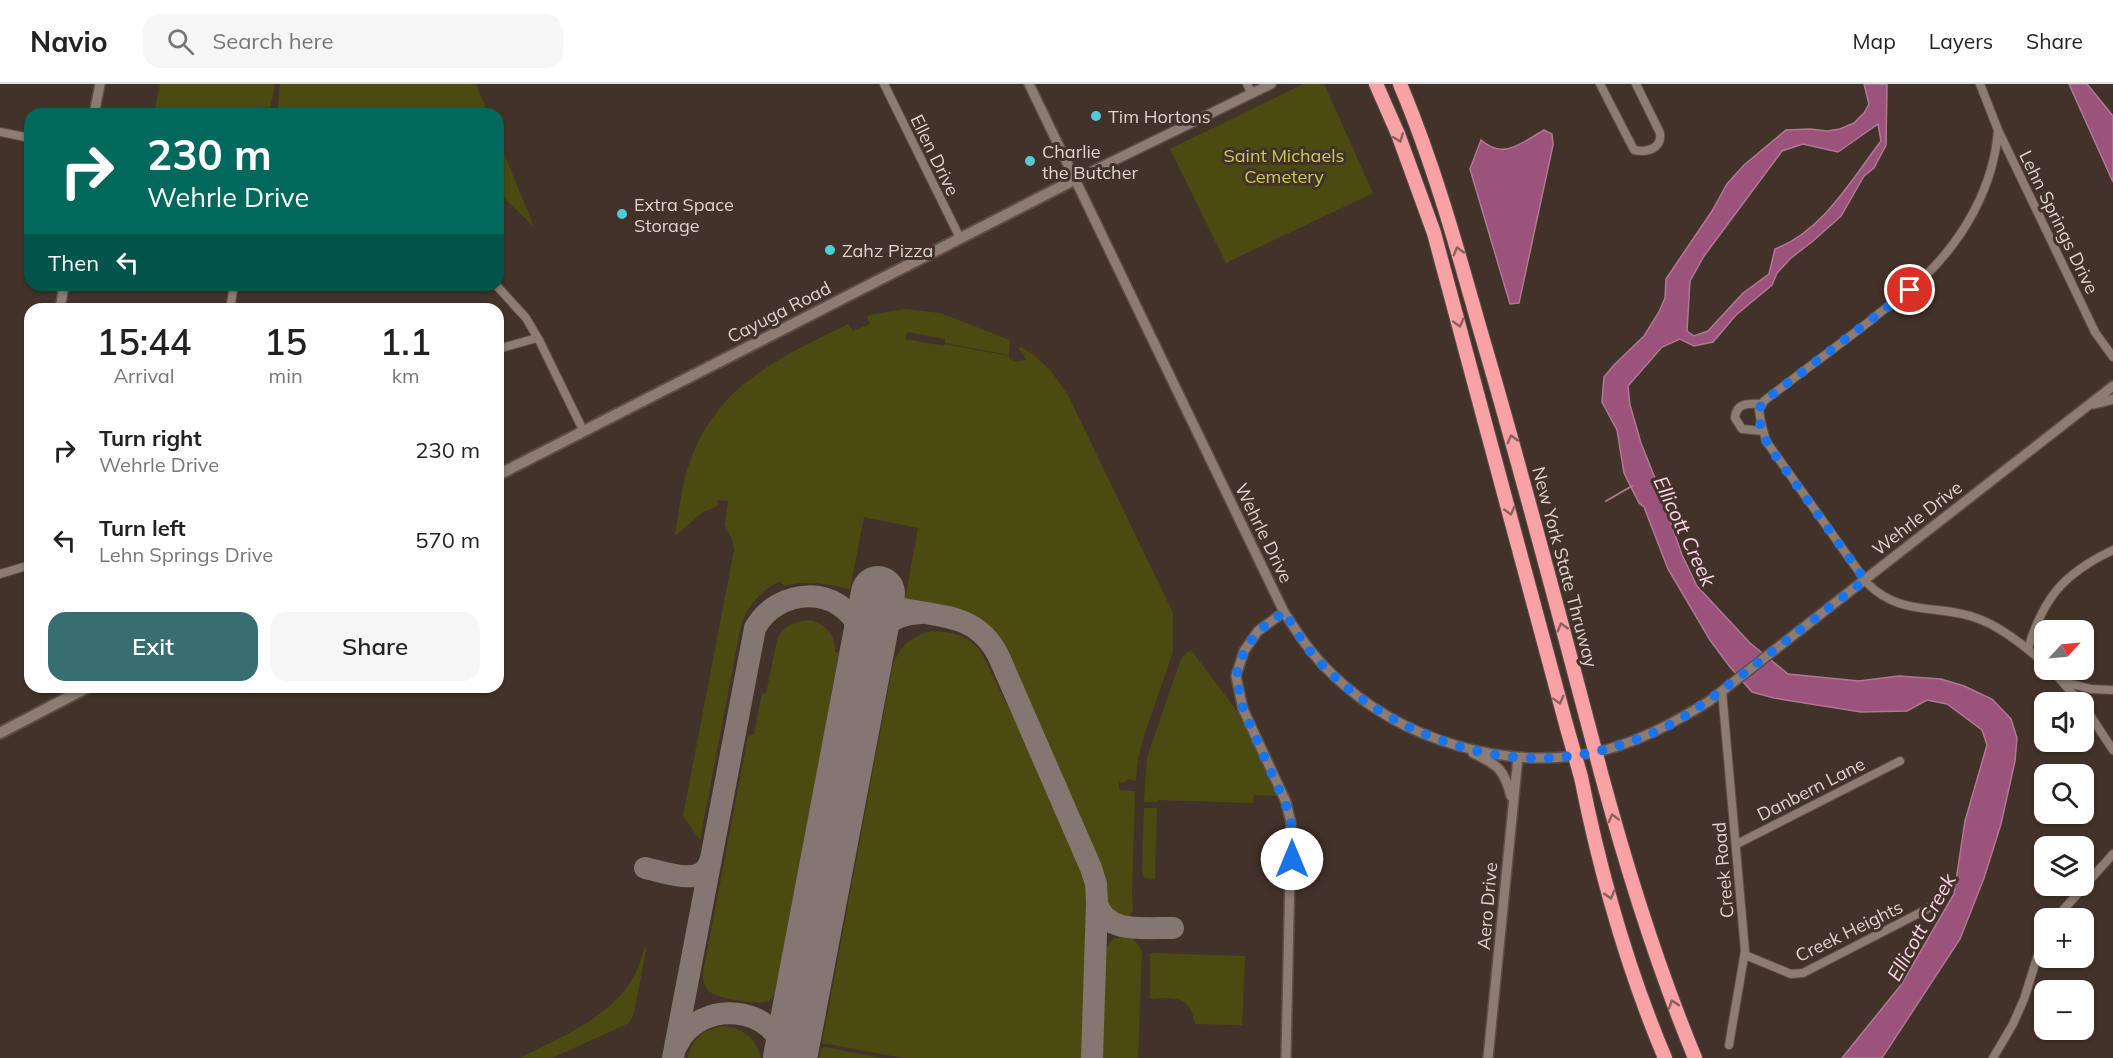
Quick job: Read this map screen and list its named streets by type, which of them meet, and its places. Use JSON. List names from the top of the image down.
{
  "streets": {
    "highway": ["New York State Thruway"],
    "main road": ["Cayuga Road"],
    "street": [
      "Ellen Drive",
      "Lehn Springs Drive",
      "Wehrle Drive",
      "Danbern Lane",
      "Creek Road",
      "Aero Drive",
      "Creek Heights"
    ]
  },
  "crossings": [
    ["Ellen Drive", "Cayuga Road"],
    ["Cayuga Road", "Wehrle Drive"],
    ["Wehrle Drive", "Creek Road"],
    ["Wehrle Drive", "Aero Drive"],
    ["Danbern Lane", "Creek Road"],
    ["Creek Road", "Creek Heights"]
  ],
  "water": ["Ellicott Creek"],
  "parks": ["Saint Michaels Cemetery"],
  "places": [
    "Tim Hortons",
    "Charlie the Butcher",
    "Extra Space Storage",
    "Zahz Pizza"
  ],
  "north": "top right",
  "page": {
    "header": "Navio",
    "search": "Search here",
    "nav": ["Map", "Layers", "Share"],
    "turn": ["230 m", "Wehrle Drive"],
    "then": "Then",
    "eta": [
      "15:44",
      "Arrival",
      "15",
      "min",
      "1.1",
      "km"
    ],
    "list": [
      {
        "name": "Turn right",
        "note": "Wehrle Drive",
        "value": "230 m"
      },
      {
        "name": "Turn left",
        "note": "Lehn Springs Drive",
        "value": "570 m"
      }
    ],
    "buttons": ["Exit", "Share"],
    "map_buttons": ["+", "−"]
  }
}
